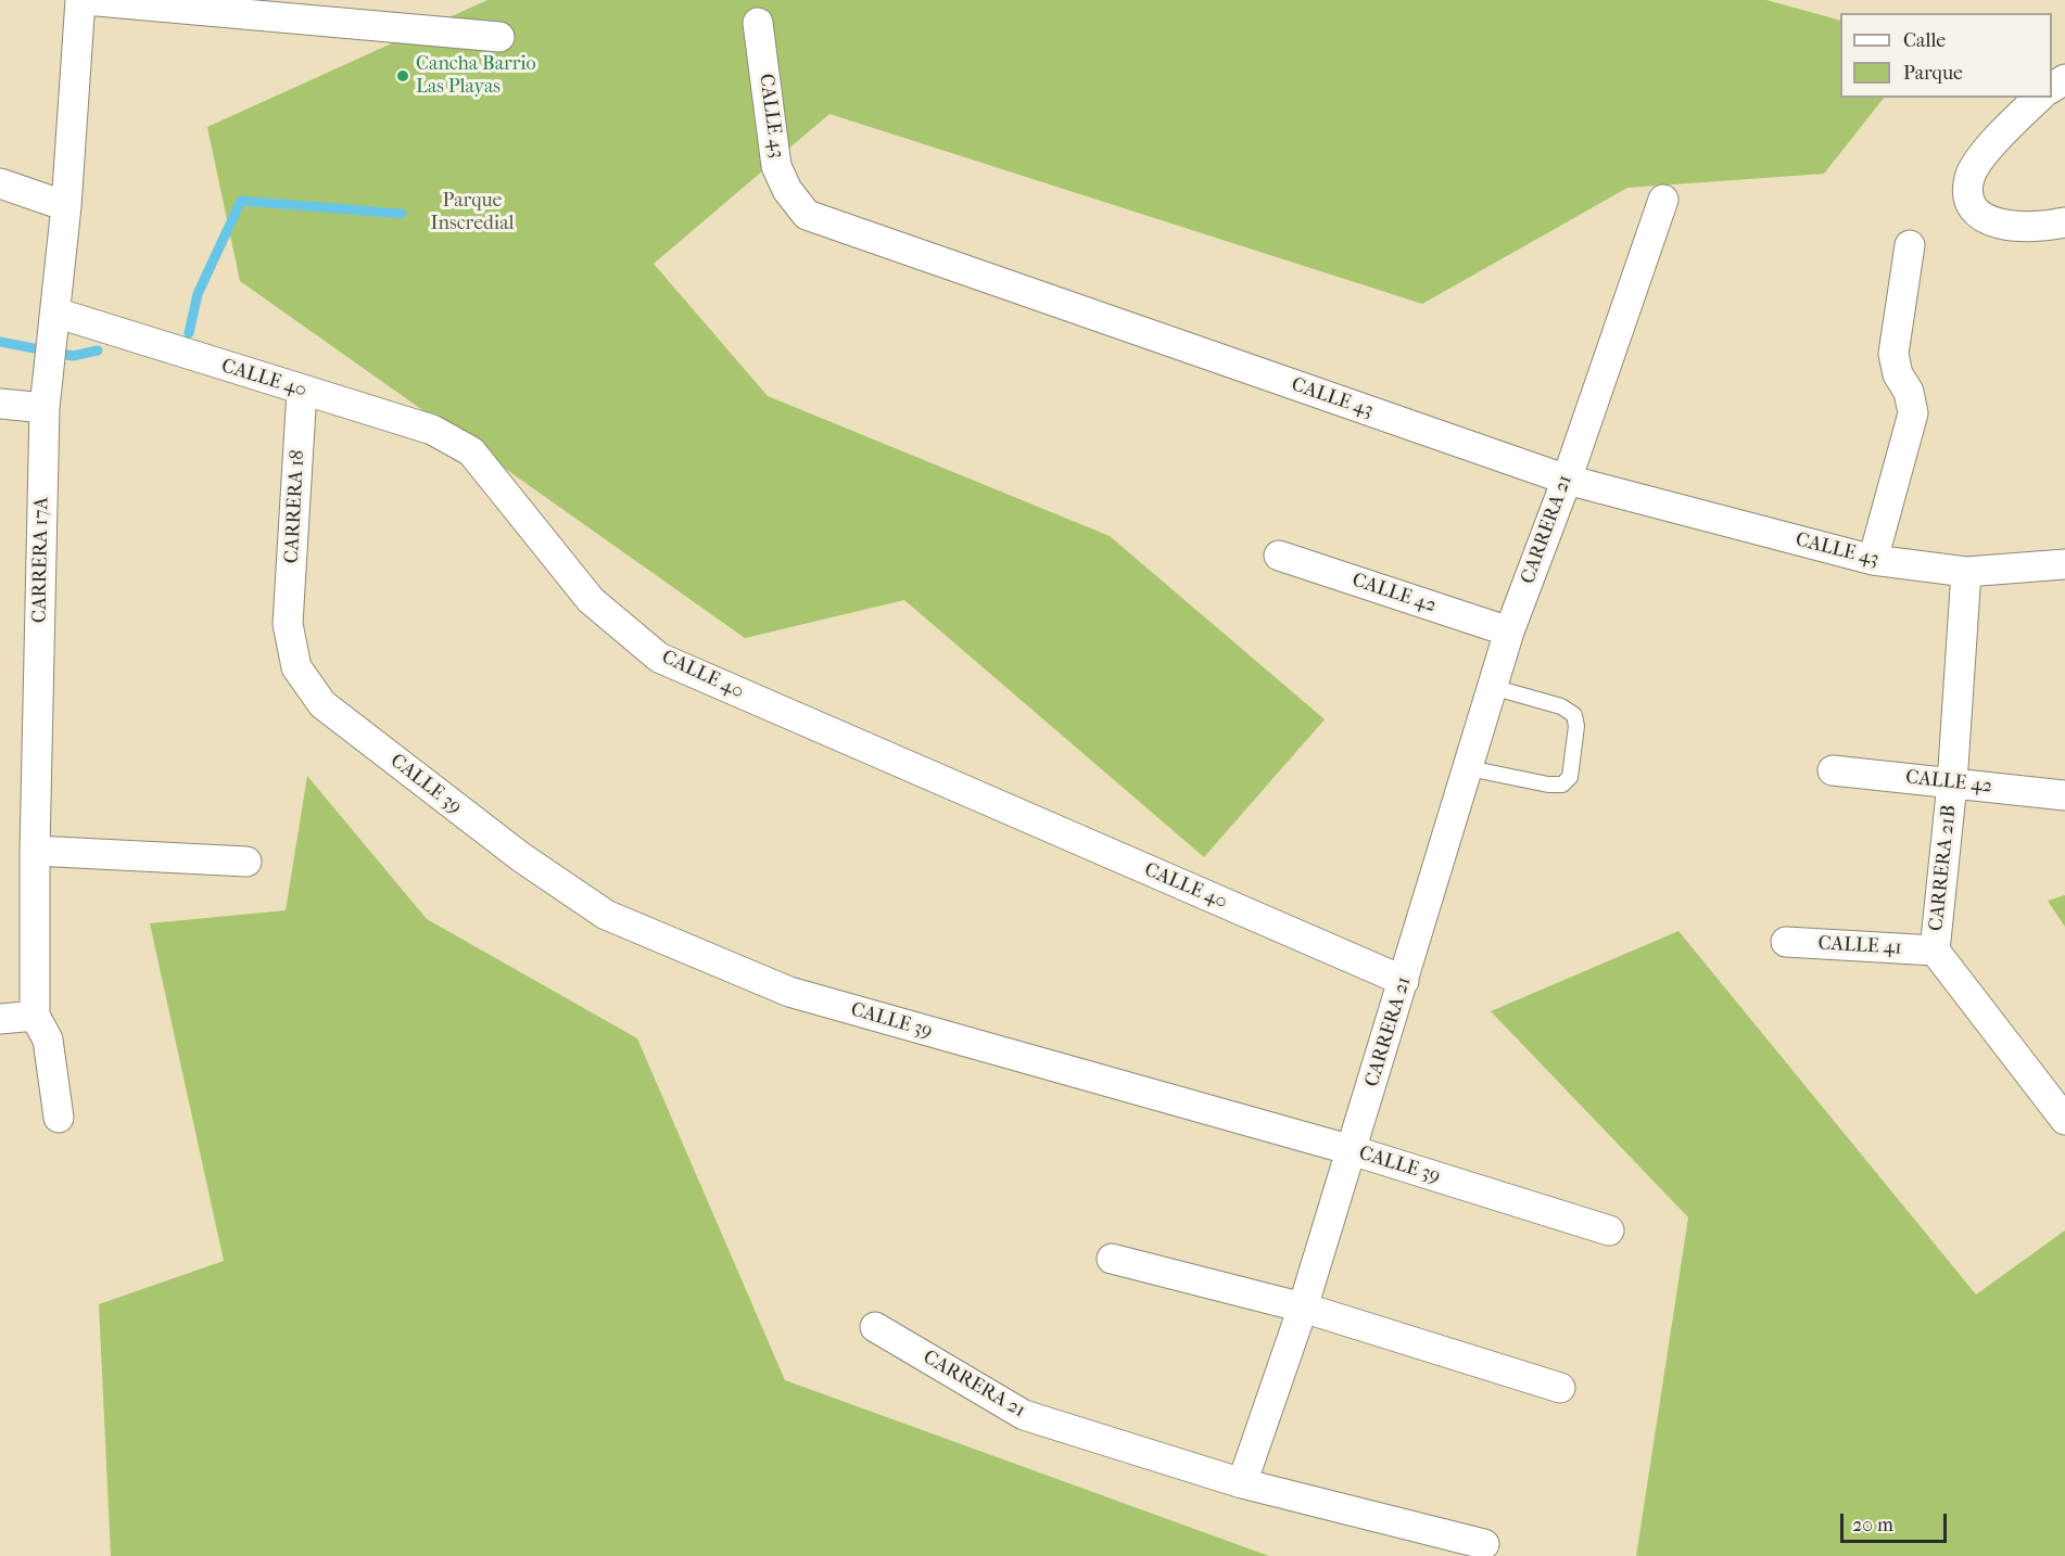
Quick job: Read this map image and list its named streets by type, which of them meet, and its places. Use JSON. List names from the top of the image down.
{
  "streets": {
    "street": [
      "CALLE 43",
      "CALLE 40",
      "CARRERA 18",
      "CARRERA 21",
      "CARRERA 17A",
      "CALLE 42",
      "CALLE 39",
      "CARRERA 21B",
      "CALLE 41"
    ]
  },
  "crossings": [
    ["CALLE 43", "CARRERA 21"],
    ["CALLE 43", "CARRERA 21B"],
    ["CALLE 40", "CARRERA 18"],
    ["CALLE 40", "CARRERA 21"],
    ["CALLE 40", "CARRERA 17A"],
    ["CARRERA 18", "CALLE 39"],
    ["CARRERA 21", "CALLE 42"],
    ["CARRERA 21", "CALLE 39"],
    ["CALLE 42", "CARRERA 21B"],
    ["CARRERA 21B", "CALLE 41"]
  ],
  "parks": ["Parque Inscredial"],
  "places": ["Cancha Barrio Las Playas"],
  "legend": ["Calle", "Parque"],
  "scale_bar": "20 m"
}
